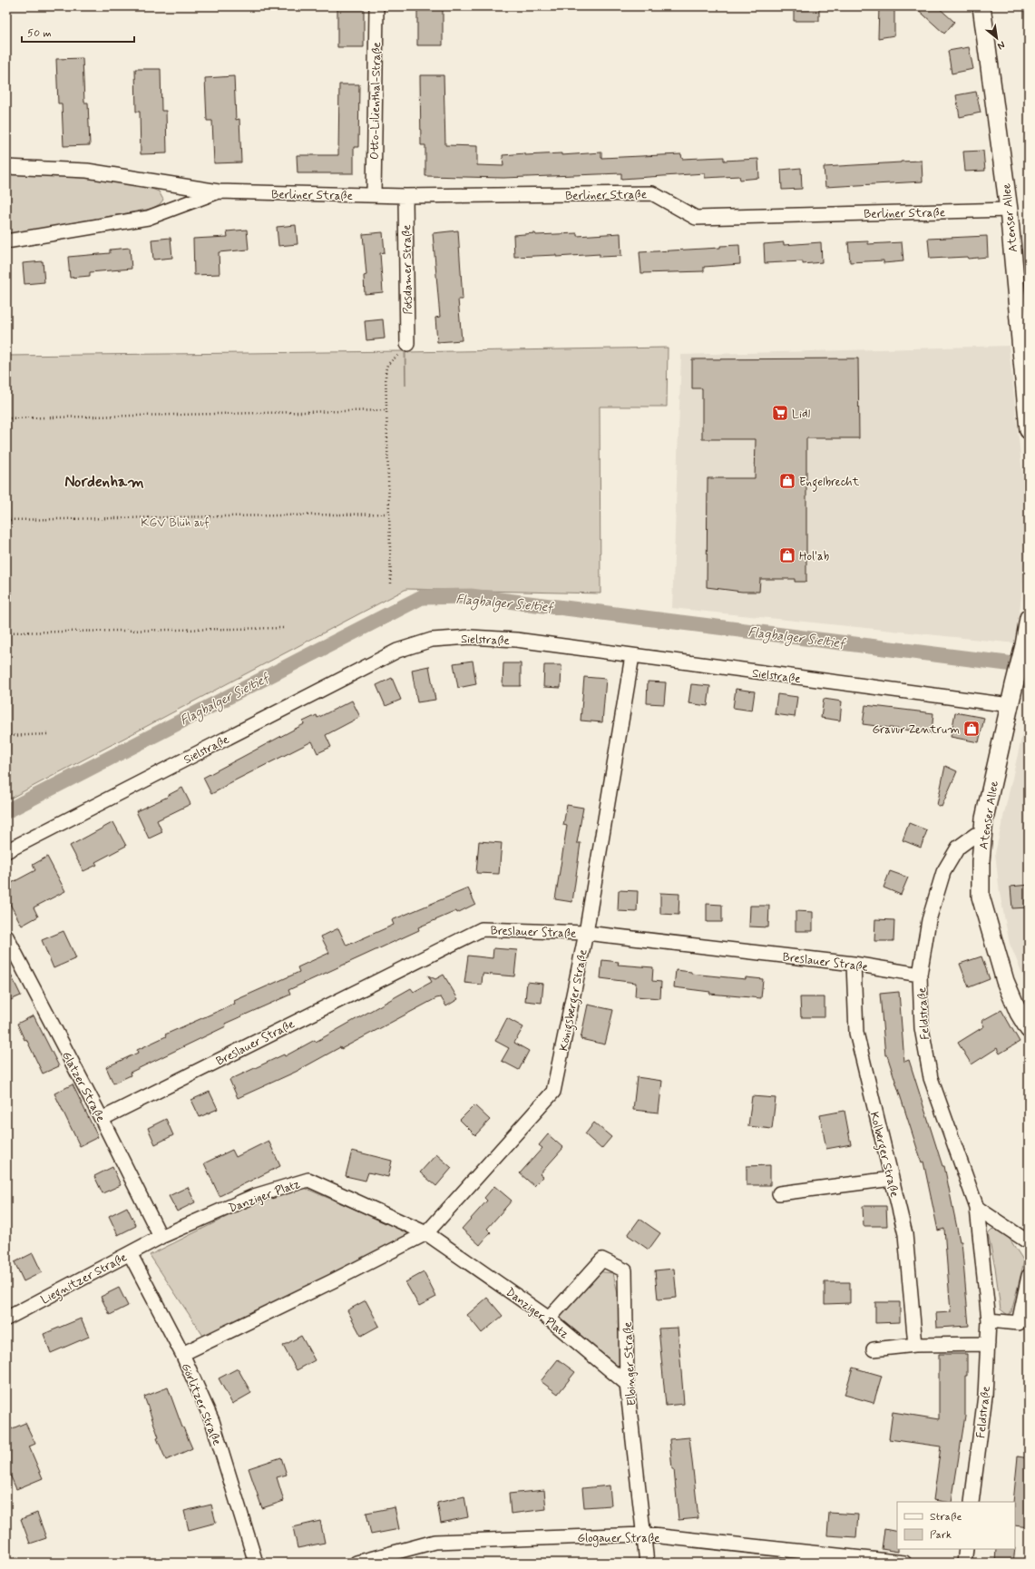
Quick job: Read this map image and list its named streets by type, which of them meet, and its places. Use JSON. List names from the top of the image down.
{
  "streets": {
    "street": [
      "Otto-Lilienthal-Straße",
      "Berliner Straße",
      "Atenser Allee",
      "Potsdamer Straße",
      "Sielstraße",
      "Breslauer Straße",
      "Königsberger Straße",
      "Feldstraße",
      "Glatzer Straße",
      "Kolberger Straße",
      "Danziger Platz",
      "Liegnitzer Straße",
      "Elbinger Straße",
      "Görlitzer Straße",
      "Glogauer Straße"
    ]
  },
  "crossings": [
    ["Otto-Lilienthal-Straße", "Berliner Straße"],
    ["Berliner Straße", "Atenser Allee"],
    ["Berliner Straße", "Potsdamer Straße"],
    ["Atenser Allee", "Sielstraße"],
    ["Atenser Allee", "Feldstraße"],
    ["Sielstraße", "Königsberger Straße"],
    ["Breslauer Straße", "Königsberger Straße"],
    ["Breslauer Straße", "Feldstraße"],
    ["Breslauer Straße", "Glatzer Straße"],
    ["Breslauer Straße", "Kolberger Straße"],
    ["Königsberger Straße", "Danziger Platz"],
    ["Glatzer Straße", "Danziger Platz"],
    ["Glatzer Straße", "Liegnitzer Straße"],
    ["Danziger Platz", "Liegnitzer Straße"],
    ["Danziger Platz", "Elbinger Straße"],
    ["Liegnitzer Straße", "Görlitzer Straße"],
    ["Elbinger Straße", "Glogauer Straße"]
  ],
  "districts": ["Nordenham"],
  "water": ["Flagbalger Sieltief"],
  "parks": ["KGV Blüh auf"],
  "places": {
    "supermarket": ["Lidl"],
    "shop": ["Engelbrecht", "Hol'ab", "Gravur Zentrum"]
  },
  "legend": ["Straße", "Park"],
  "scale_bar": "50 m",
  "north": "bottom right"
}
